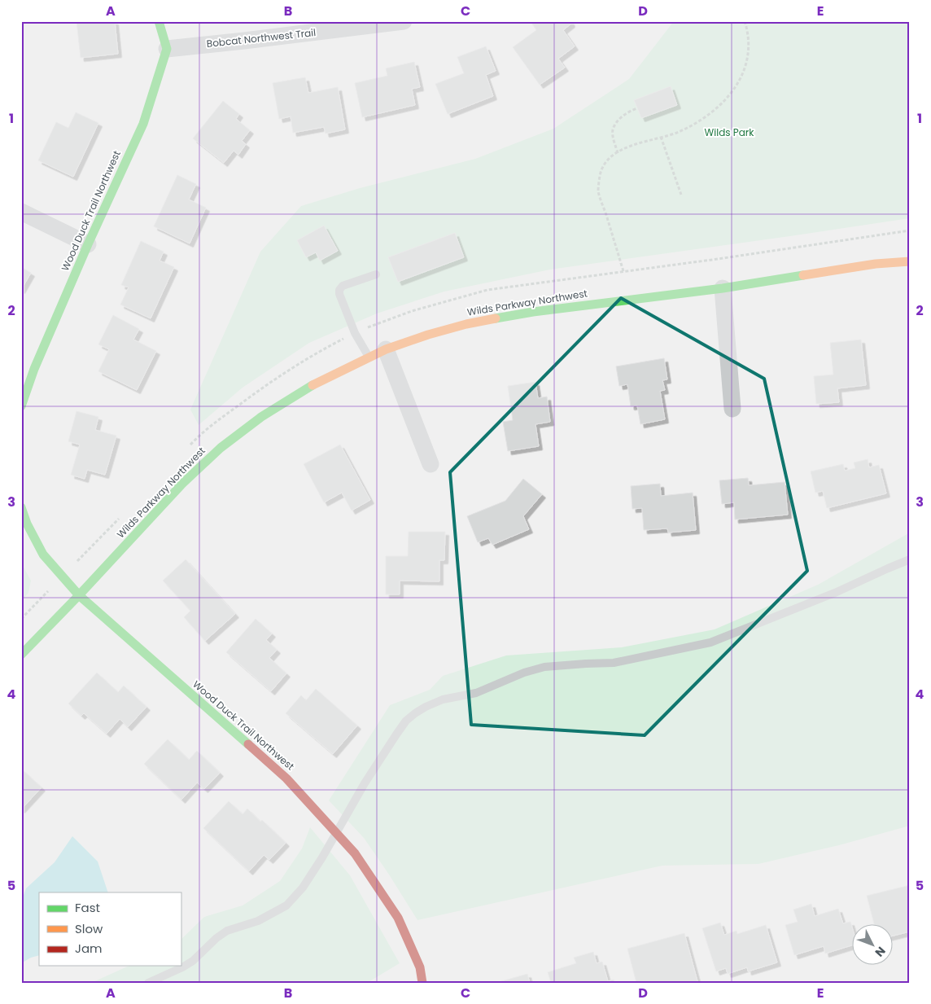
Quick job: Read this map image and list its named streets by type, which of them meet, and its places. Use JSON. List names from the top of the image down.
{
  "streets": {
    "street": ["Bobcat Northwest Trail", "Wood Duck Trail Northwest", "Wilds Parkway Northwest"]
  },
  "crossings": [
    ["Bobcat Northwest Trail", "Wood Duck Trail Northwest"],
    ["Wood Duck Trail Northwest", "Wilds Parkway Northwest"]
  ],
  "parks": ["Wilds Park"],
  "legend": ["Fast", "Slow", "Jam"],
  "north": "bottom right",
  "grid": {
    "columns": [
      "A",
      "B",
      "C",
      "D",
      "E"
    ],
    "rows": [
      "1",
      "2",
      "3",
      "4",
      "5"
    ]
  }
}
